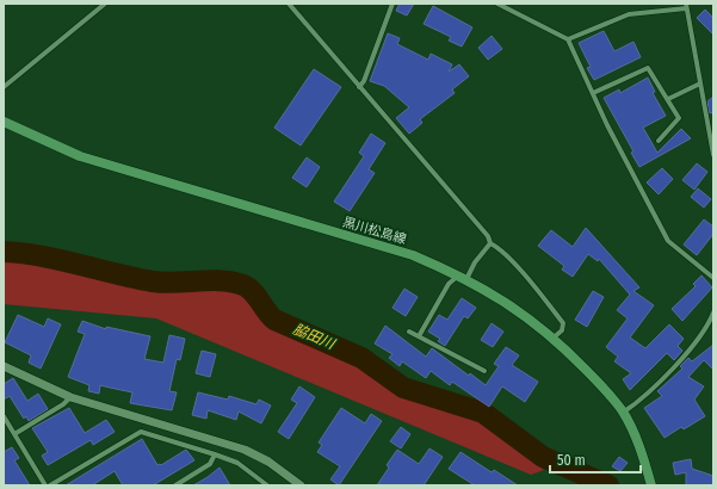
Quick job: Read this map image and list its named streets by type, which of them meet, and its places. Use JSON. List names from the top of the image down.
{
  "streets": {
    "main road": ["黒川松島線"]
  },
  "water": ["脇田川"],
  "scale_bar": "50 m"
}
